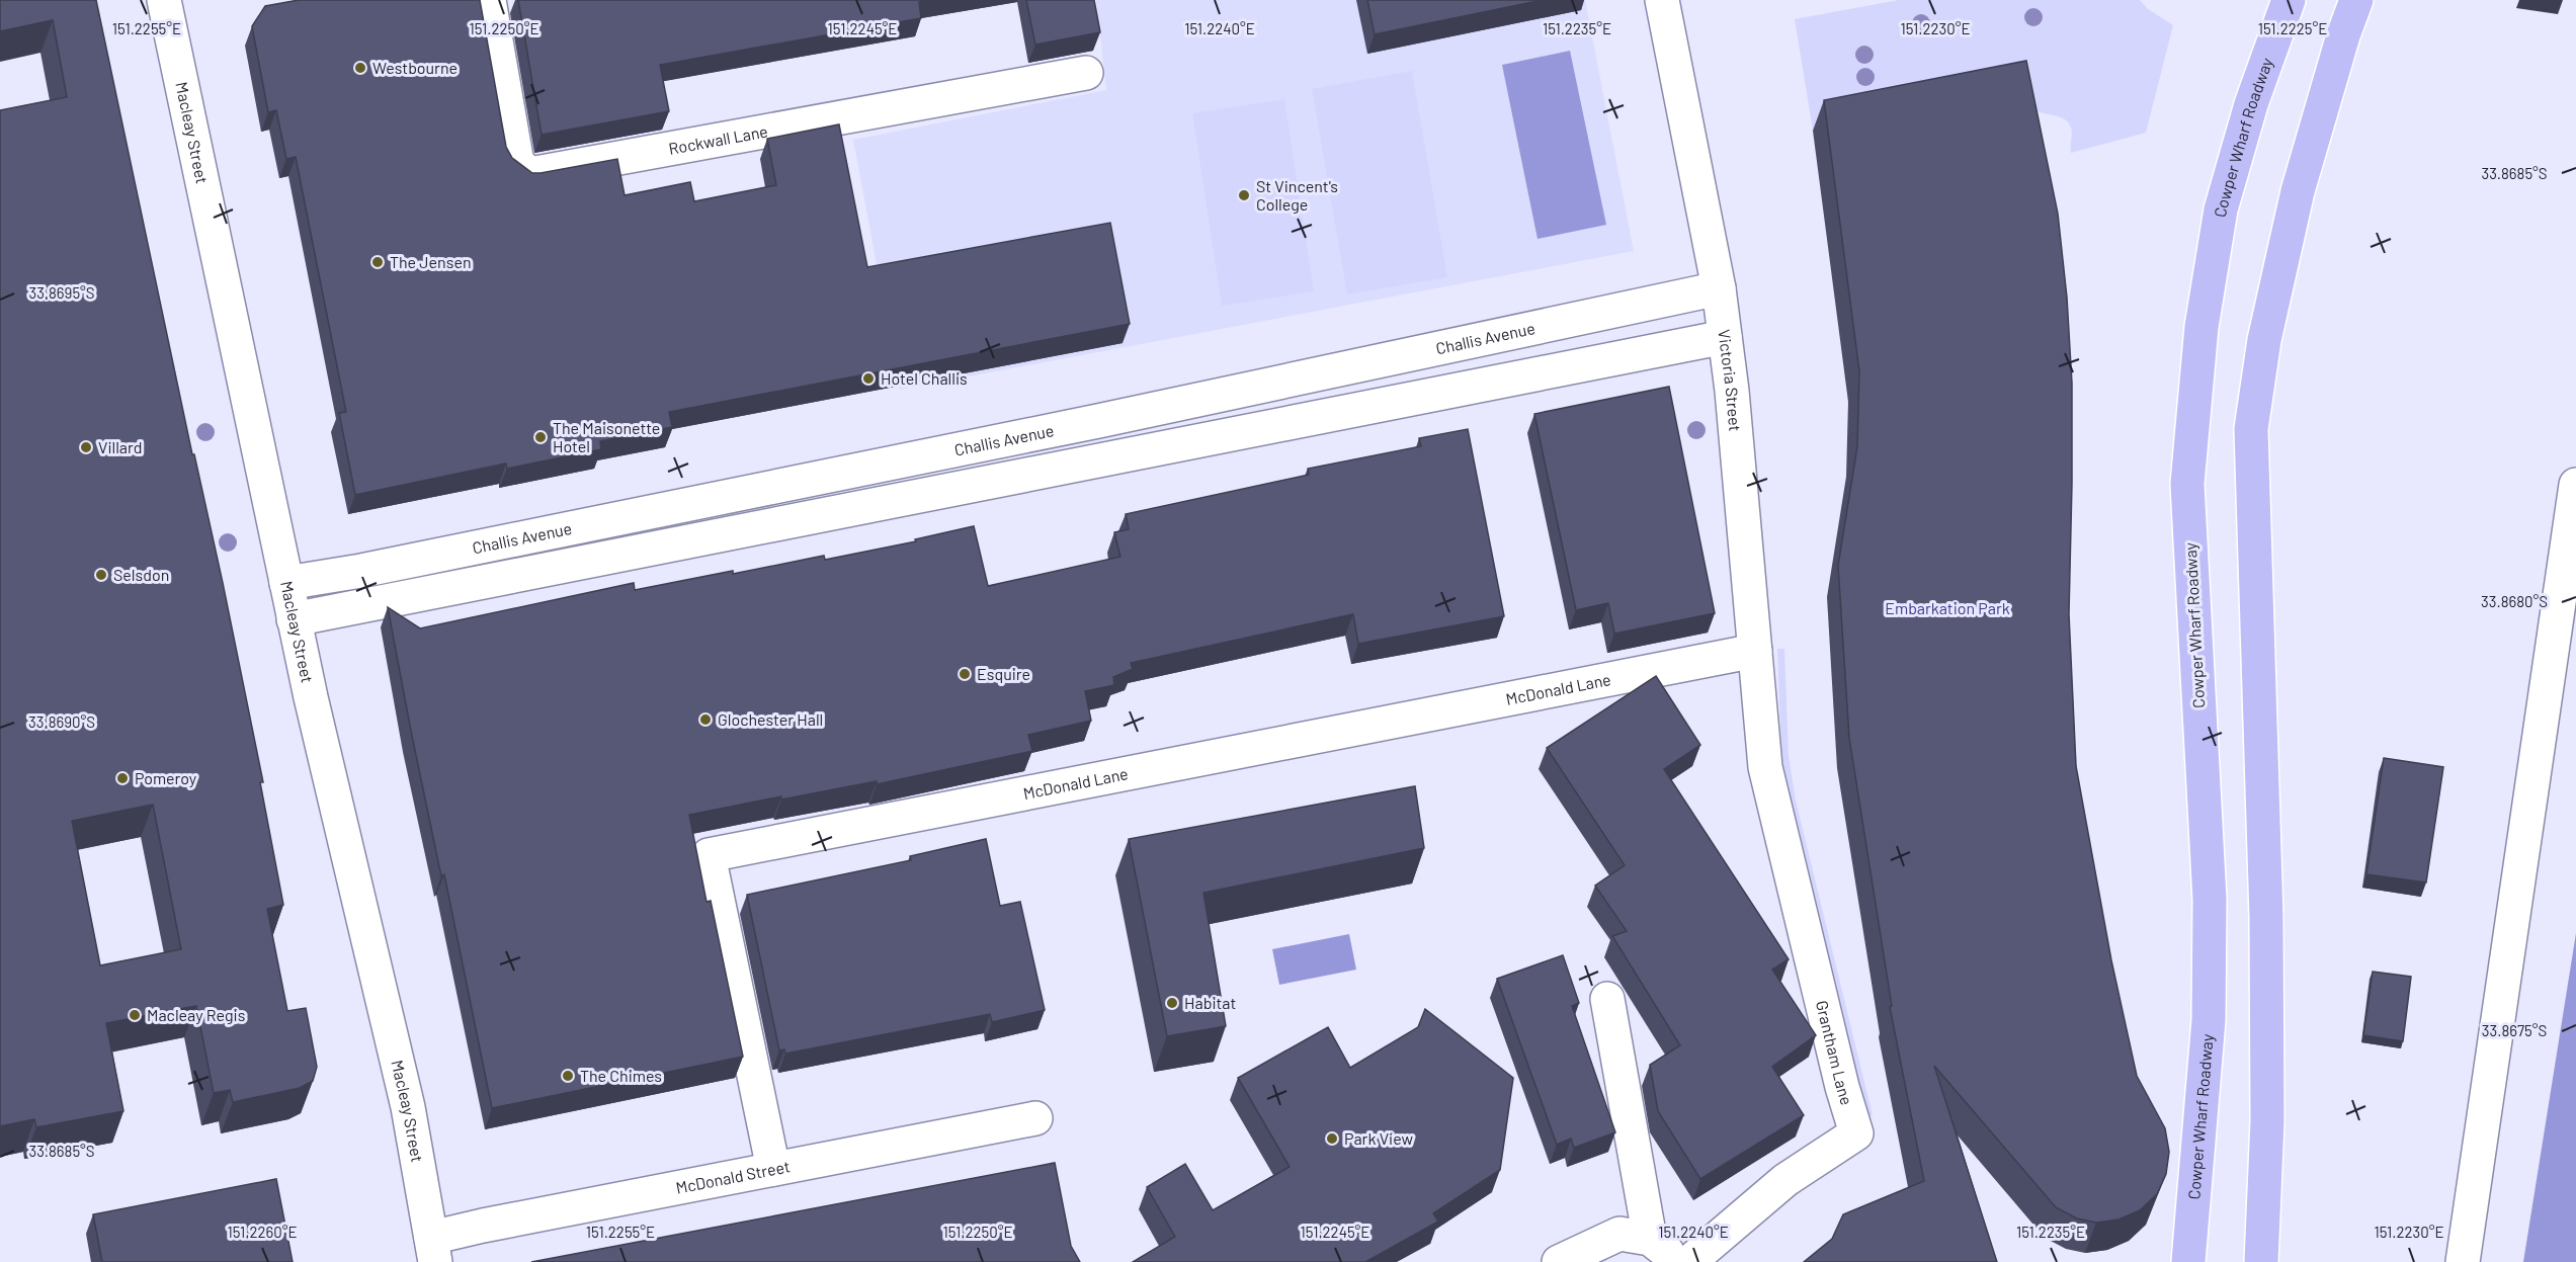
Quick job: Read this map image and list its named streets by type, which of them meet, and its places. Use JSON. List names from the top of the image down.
{
  "streets": {
    "main road": ["Cowper Wharf Roadway"],
    "street": [
      "Macleay Street",
      "Rockwall Lane",
      "Challis Avenue",
      "Victoria Street",
      "McDonald Lane",
      "Grantham Lane",
      "McDonald Street"
    ]
  },
  "crossings": [
    ["Macleay Street", "Challis Avenue"],
    ["Macleay Street", "McDonald Street"],
    ["Challis Avenue", "Victoria Street"],
    ["Victoria Street", "McDonald Lane"],
    ["Victoria Street", "Grantham Lane"],
    ["McDonald Lane", "McDonald Street"]
  ],
  "parks": ["Embarkation Park"],
  "places": [
    "Westbourne",
    "St Vincent's College",
    "The Jensen",
    "Hotel Challis",
    "The Maisonette Hotel",
    "Villard",
    "Selsdon",
    "Esquire",
    "Glochester Hall",
    "Pomeroy",
    "Habitat",
    "Macleay Regis",
    "The Chimes",
    "Park View"
  ],
  "coordinates": [
    "151.2255°E",
    "151.2250°E",
    "151.2245°E",
    "151.2240°E",
    "151.2235°E",
    "151.2230°E",
    "151.2225°E",
    "33.8685°S",
    "33.8695°S",
    "33.8680°S",
    "33.8690°S",
    "33.8675°S",
    "151.2260°E"
  ]
}
